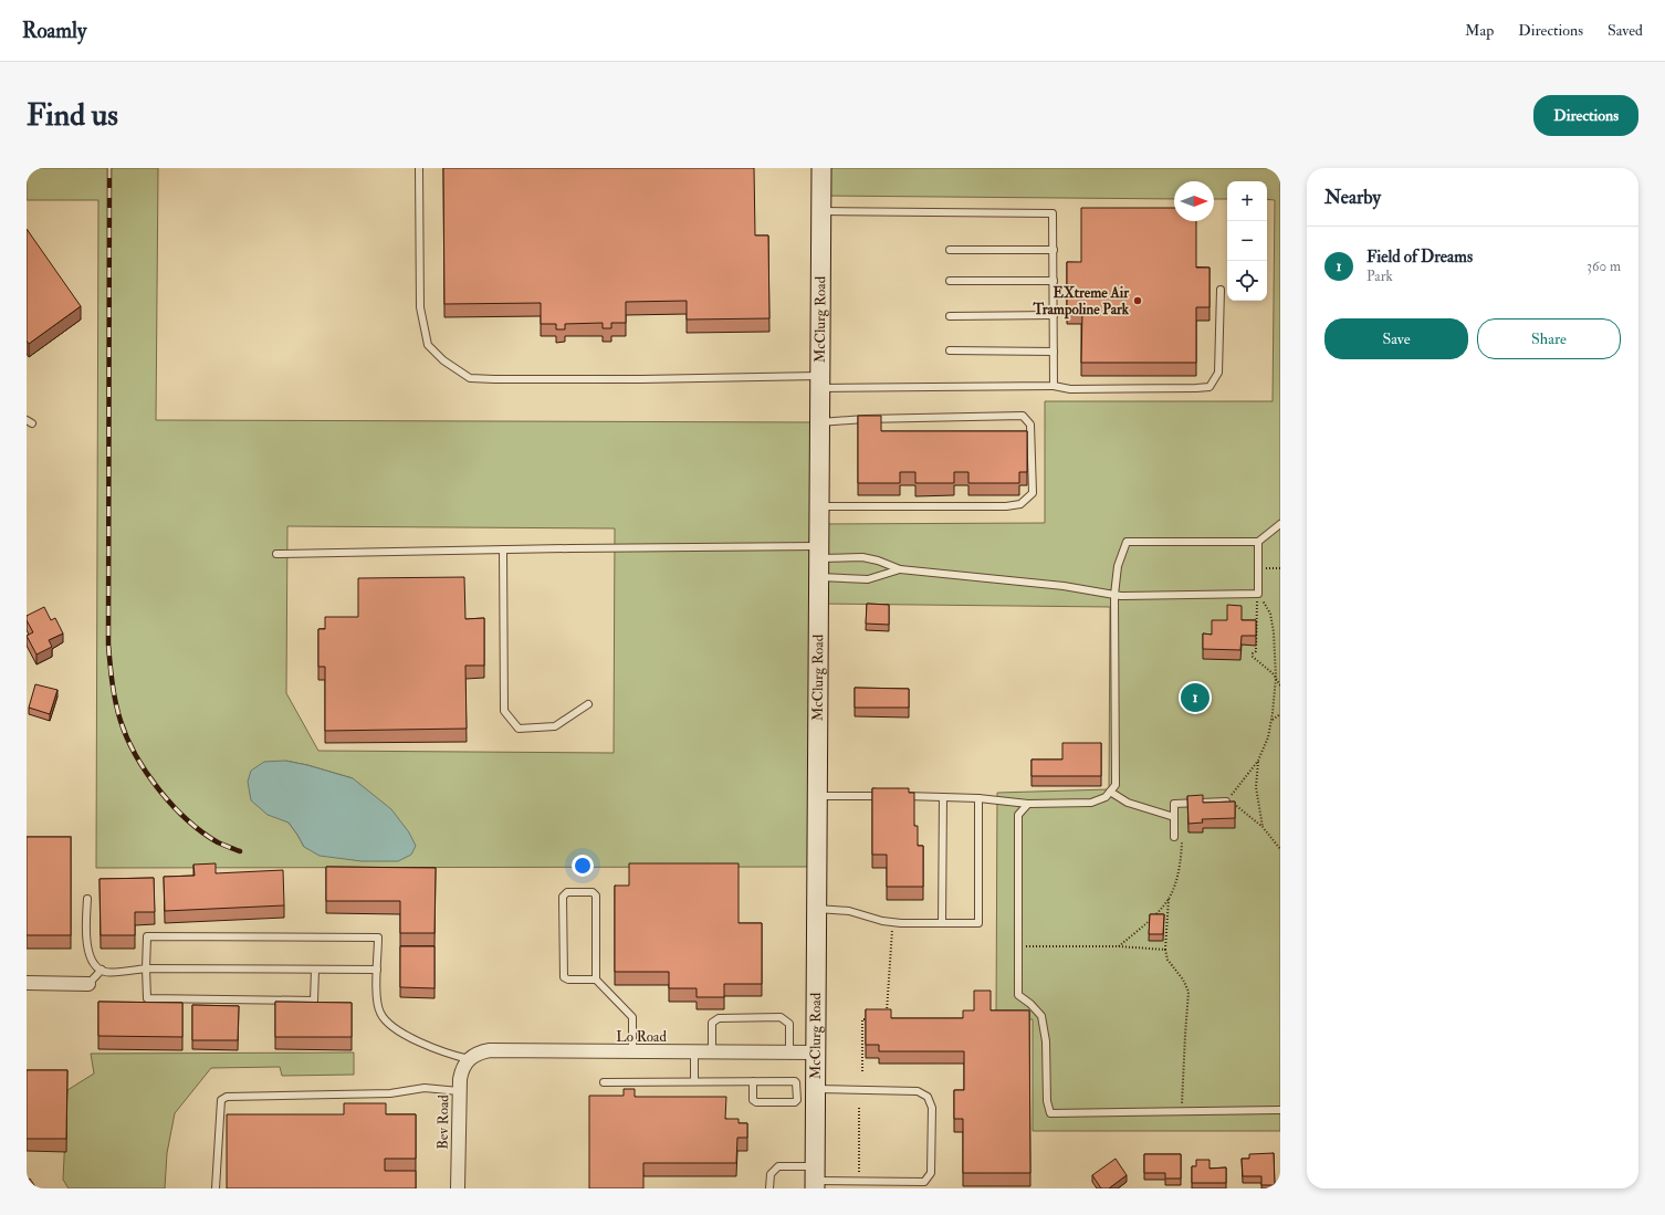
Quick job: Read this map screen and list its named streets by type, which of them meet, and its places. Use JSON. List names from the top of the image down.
{
  "streets": {
    "street": ["McClurg Road", "Lo Road", "Bev Road"]
  },
  "crossings": [
    ["McClurg Road", "Lo Road"],
    ["Lo Road", "Bev Road"]
  ],
  "places": ["EXtreme Air Trampoline Park"],
  "north": "right",
  "page": {
    "header": "Roamly",
    "nav": ["Map", "Directions", "Saved"],
    "buttons": [
      "Directions",
      ["Save", "Share"]
    ],
    "title": "Find us",
    "heading": "Nearby",
    "map_buttons": ["+", "−"],
    "list": [
      {
        "mark": "1",
        "name": "Field of Dreams",
        "note": "Park",
        "value": "360 m"
      }
    ],
    "pins": "1"
  }
}
